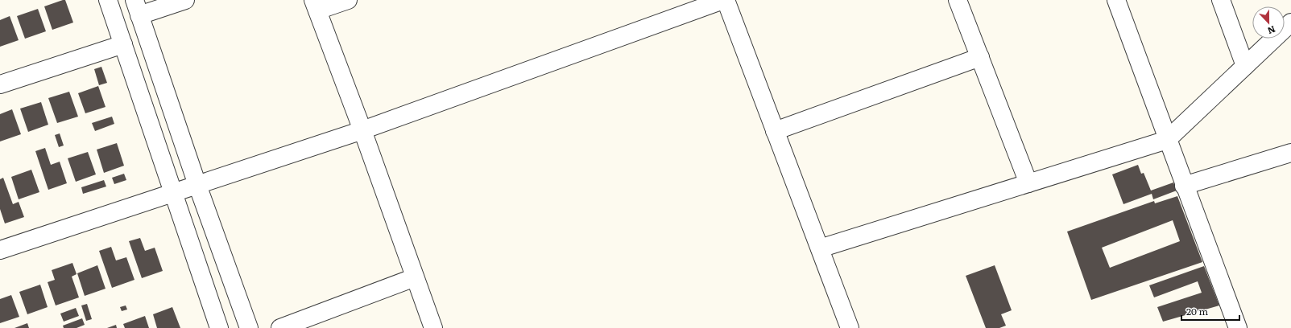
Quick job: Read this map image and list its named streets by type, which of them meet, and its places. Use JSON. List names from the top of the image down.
{
  "scale_bar": "20 m",
  "north": "bottom"
}
